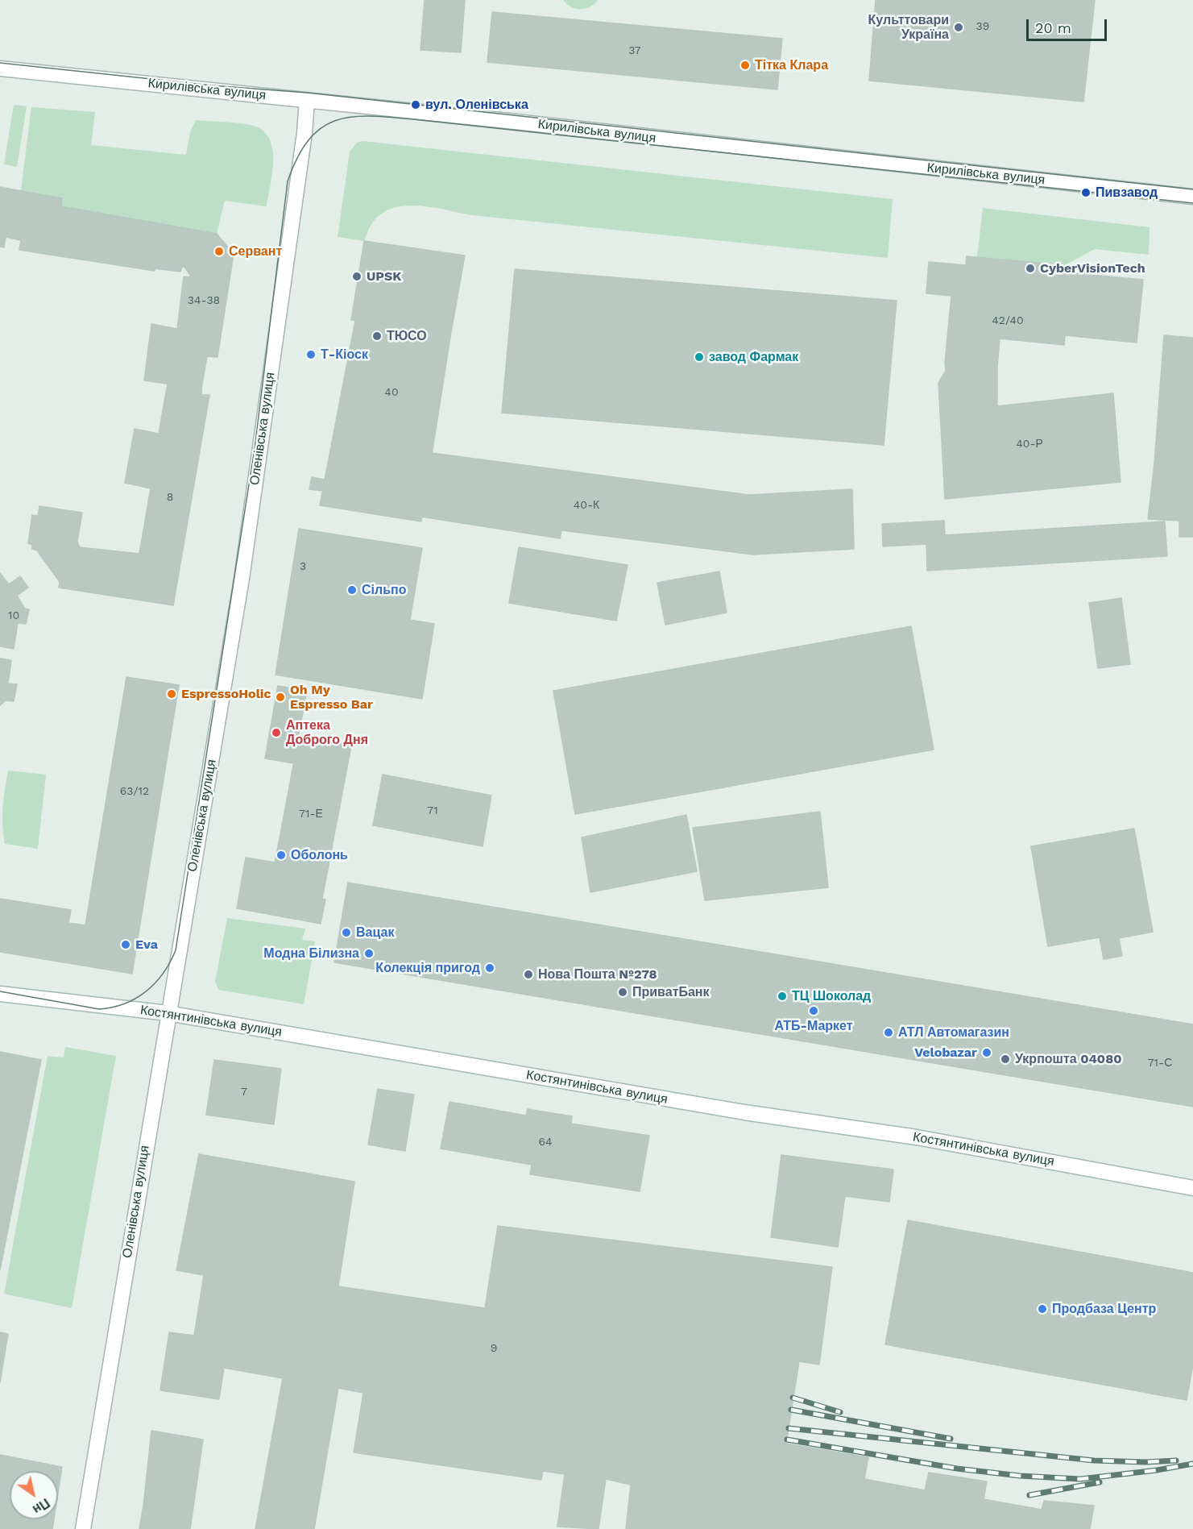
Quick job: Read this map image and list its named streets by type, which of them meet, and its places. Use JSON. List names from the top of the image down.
{
  "streets": {
    "street": ["Кирилівська вулиця", "Оленівська вулиця", "Костянтинівська вулиця"]
  },
  "crossings": [
    ["Кирилівська вулиця", "Оленівська вулиця"],
    ["Оленівська вулиця", "Костянтинівська вулиця"]
  ],
  "places": [
    "Культтовари Україна",
    "Тітка Клара",
    "вул. Оленівська",
    "Пивзавод",
    "Сервант",
    "CyberVisionTech",
    "UPSK",
    "ТЮСО",
    "Т-Кіоск",
    "завод Фармак",
    "Сільпо",
    "EspressoHolic",
    "Oh My Espresso Bar",
    "Аптека Доброго Дня",
    "Оболонь",
    "Вацак",
    "Eva",
    "Модна Білизна",
    "Колекція пригод",
    "Нова Пошта №278",
    "ПриватБанк",
    "ТЦ Шоколад",
    "АТБ-Маркет",
    "АТЛ Автомагазин",
    "Velobazar",
    "Укрпошта 04080",
    "Продбаза Центр"
  ],
  "house_numbers": [
    "39",
    "37",
    "34-38",
    "42/40",
    "40",
    "40-Р",
    "8",
    "40-К",
    "3",
    "10",
    "63/12",
    "71",
    "71-Е",
    "71-С",
    "7",
    "64",
    "9"
  ],
  "scale_bar": "20 m",
  "north": "bottom right"
}
